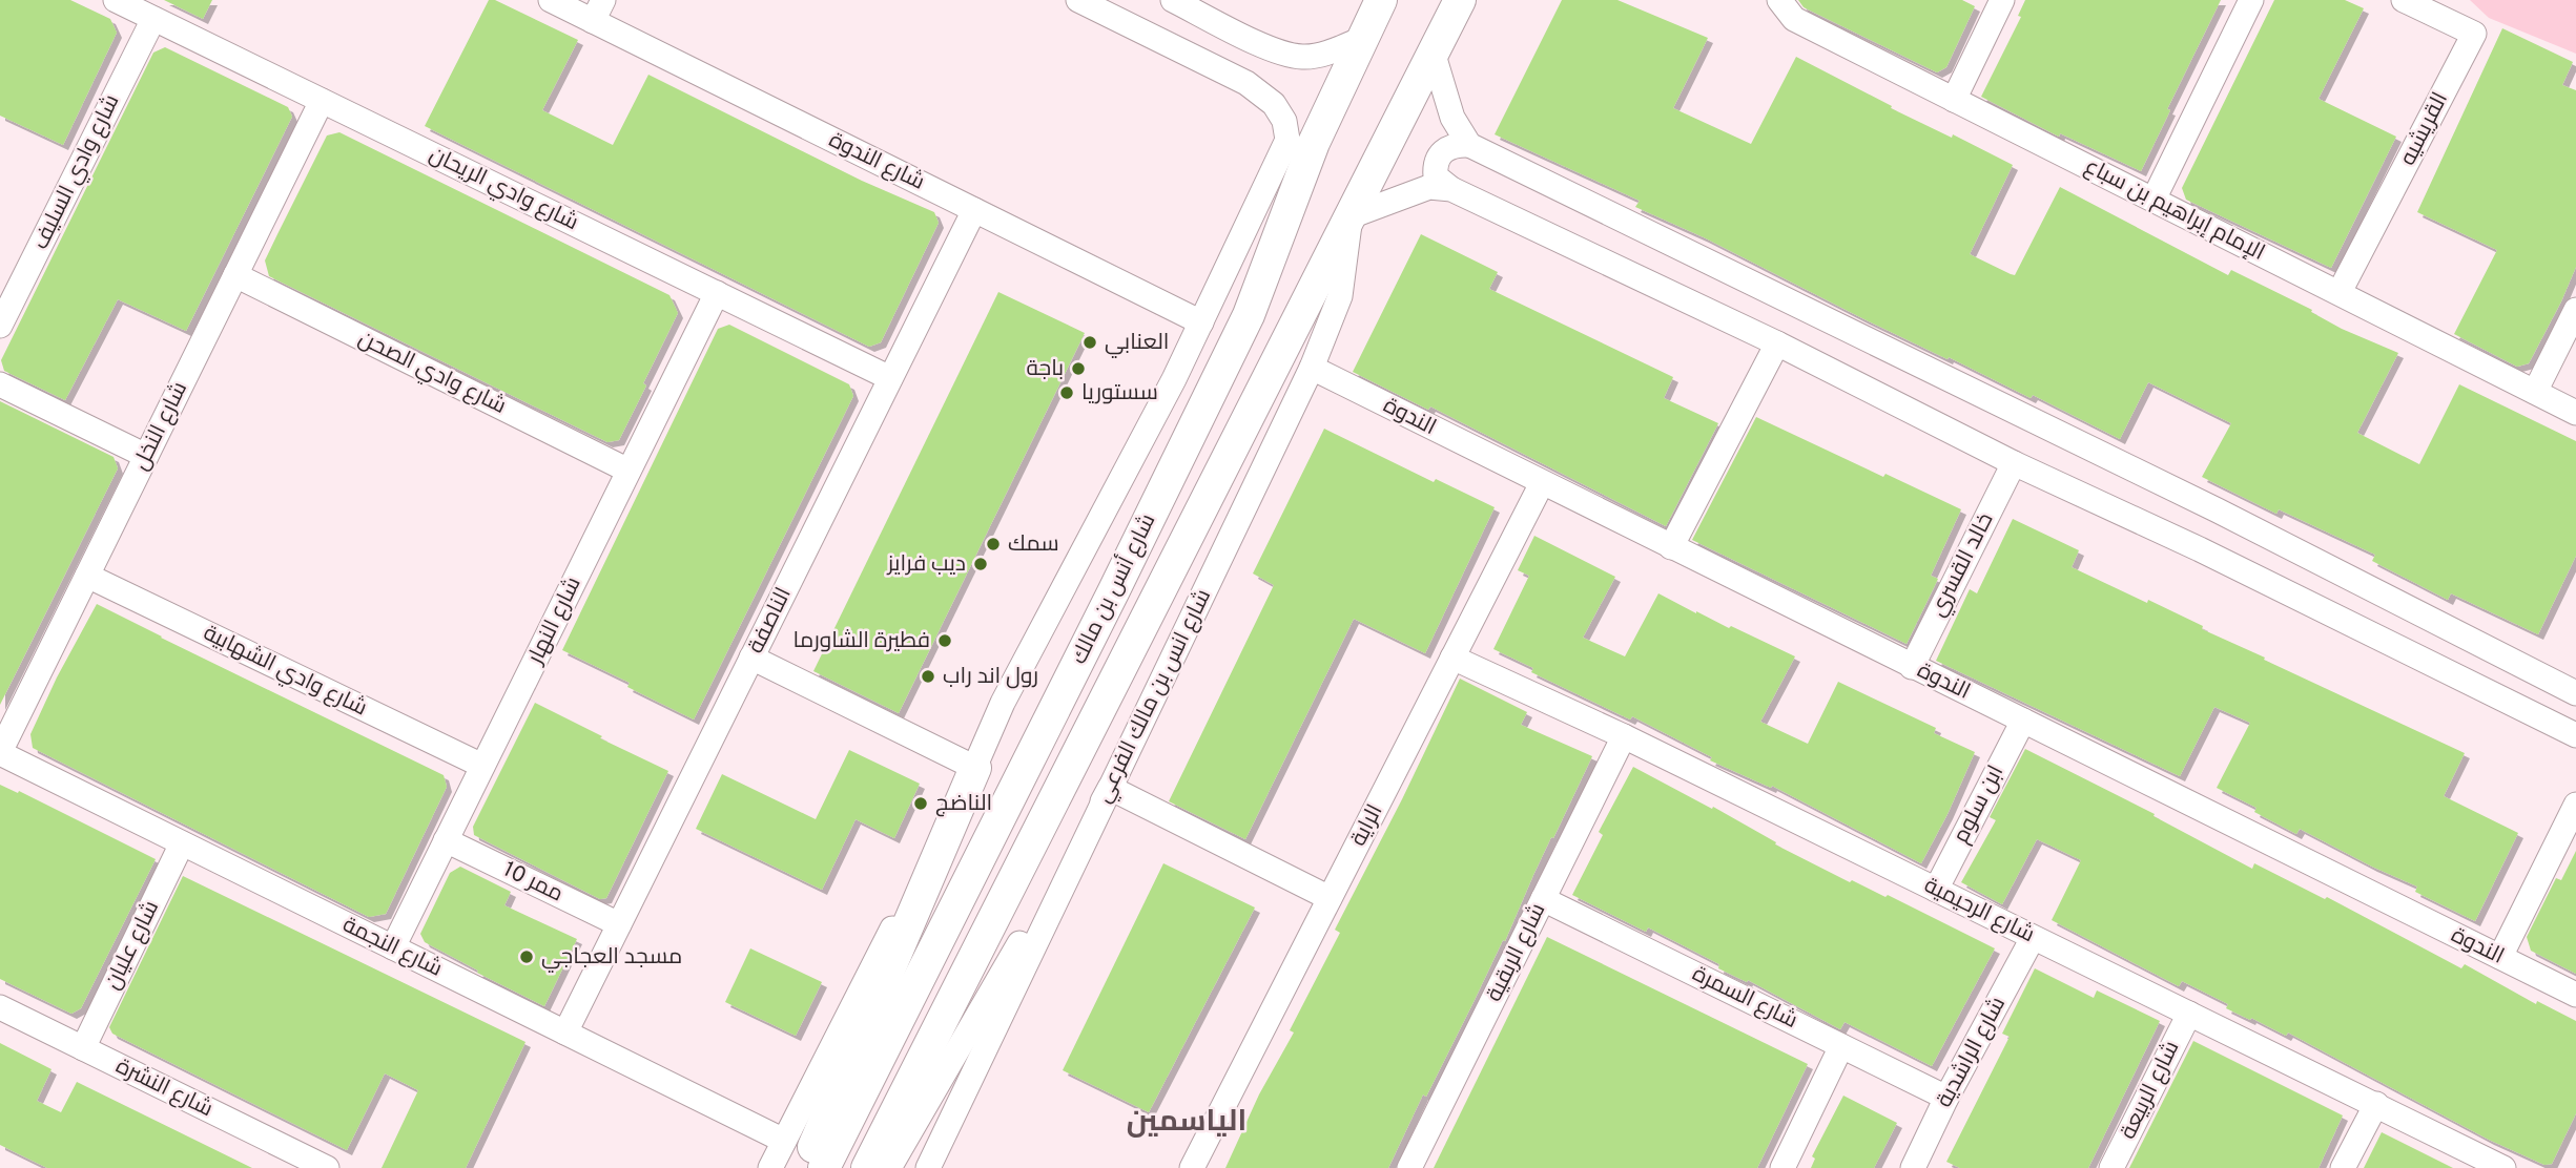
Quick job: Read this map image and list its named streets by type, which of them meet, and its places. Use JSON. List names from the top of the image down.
{
  "streets": {
    "main road": ["شارع أنس بن مالك"],
    "street": [
      "القريشيه",
      "شارع الندوة",
      "شارع وادي السليف",
      "شارع وادي الريحان",
      "الإمام إبراهيم بن سباع",
      "شارع وادي الصحن",
      "الندوة",
      "شارع النخل",
      "خالد القسري",
      "شارع النهار",
      "الناصفة",
      "شارع وادي الشهابية",
      "شارع انس بن مالك الفرعي",
      "ابن سلوم",
      "الراية",
      "ممر 10",
      "شارع الرحيمية",
      "شارع عليان",
      "شارع النجمة",
      "شارع الربقية",
      "شارع السمرة",
      "شارع الراشدية",
      "شارع النشرة",
      "شارع الربيعة"
    ]
  },
  "crossings": [
    ["القريشيه", "الإمام إبراهيم بن سباع"],
    ["شارع الندوة", "الناصفة"],
    ["شارع وادي السليف", "شارع وادي الريحان"],
    ["شارع وادي الريحان", "شارع النخل"],
    ["شارع وادي الريحان", "شارع النهار"],
    ["شارع وادي الريحان", "الناصفة"],
    ["شارع وادي الصحن", "شارع النخل"],
    ["شارع وادي الصحن", "شارع النهار"],
    ["الندوة", "خالد القسري"],
    ["الندوة", "شارع انس بن مالك الفرعي"],
    ["الندوة", "ابن سلوم"],
    ["الندوة", "الراية"],
    ["شارع النخل", "شارع وادي الشهابية"],
    ["شارع النخل", "شارع النجمة"],
    ["شارع النهار", "شارع وادي الشهابية"],
    ["شارع النهار", "ممر 10"],
    ["شارع النهار", "شارع النجمة"],
    ["الناصفة", "ممر 10"],
    ["الناصفة", "شارع النجمة"],
    ["ابن سلوم", "شارع الرحيمية"],
    ["الراية", "شارع الرحيمية"],
    ["شارع الرحيمية", "شارع الربقية"],
    ["شارع الرحيمية", "شارع الراشدية"],
    ["شارع الرحيمية", "شارع الربيعة"],
    ["شارع عليان", "شارع النجمة"],
    ["شارع عليان", "شارع النشرة"],
    ["شارع الربقية", "شارع السمرة"],
    ["شارع السمرة", "شارع الراشدية"]
  ],
  "districts": ["الياسمين"],
  "places": [
    "العنابي",
    "باجة",
    "سستوريا",
    "سمك",
    "ديب فرايز",
    "فطيرة الشاورما",
    "رول اند راب",
    "الناضج",
    "مسجد العجاجي"
  ]
}
